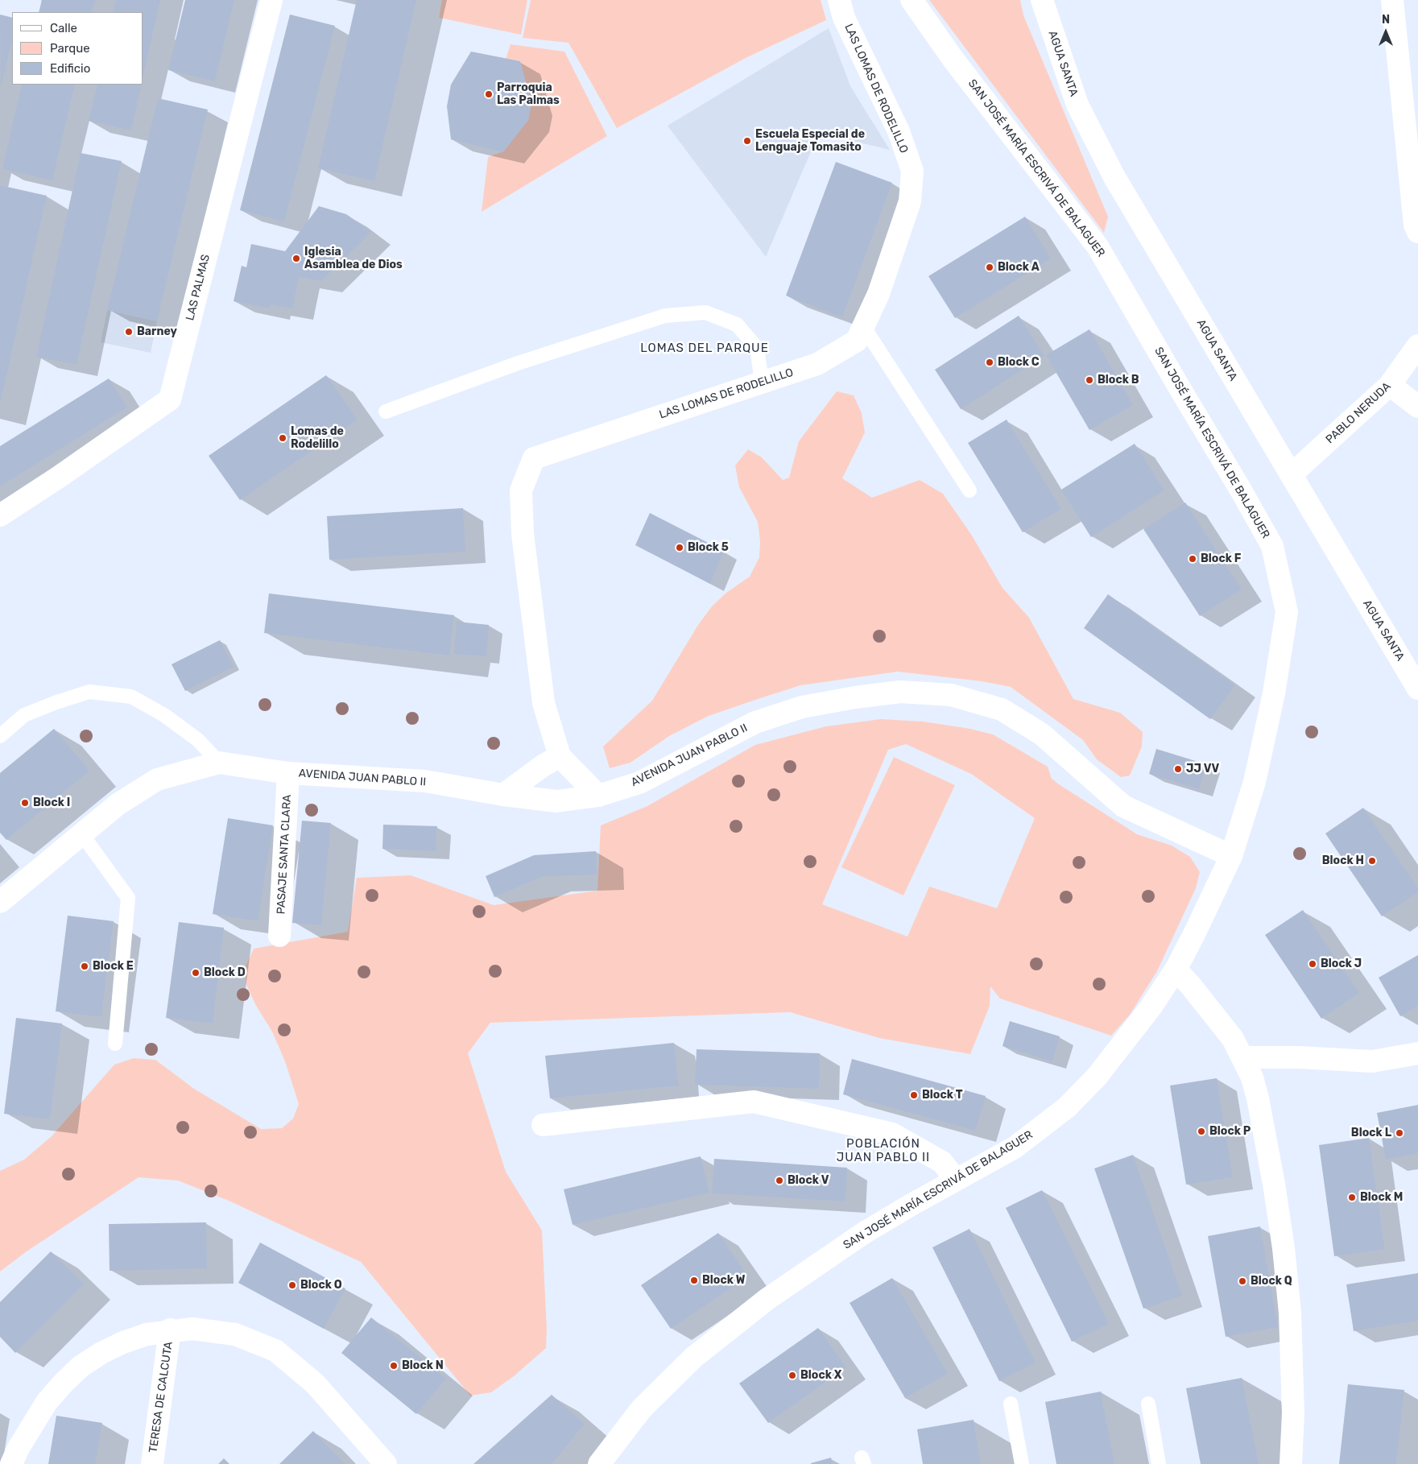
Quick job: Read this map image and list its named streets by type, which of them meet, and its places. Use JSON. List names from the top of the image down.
{
  "streets": {
    "street": [
      "AGUA SANTA",
      "LAS LOMAS DE RODELILLO",
      "SAN JOSÉ MARÍA ESCRIVÁ DE BALAGUER",
      "LAS PALMAS",
      "PABLO NERUDA",
      "AVENIDA JUAN PABLO II",
      "PASAJE SANTA CLARA",
      "TERESA DE CALCUTA"
    ]
  },
  "crossings": [
    ["AGUA SANTA", "PABLO NERUDA"],
    ["LAS LOMAS DE RODELILLO", "AVENIDA JUAN PABLO II"],
    ["SAN JOSÉ MARÍA ESCRIVÁ DE BALAGUER", "AVENIDA JUAN PABLO II"],
    ["AVENIDA JUAN PABLO II", "PASAJE SANTA CLARA"]
  ],
  "districts": ["LOMAS DEL PARQUE", "POBLACIÓN JUAN PABLO II"],
  "places": [
    "Parroquia Las Palmas",
    "Escuela Especial de Lenguaje Tomasito",
    "Iglesia Asamblea de Dios",
    "Block A",
    "Barney",
    "Block C",
    "Block B",
    "Lomas de Rodelillo",
    "Block 5",
    "Block F",
    "JJ VV",
    "Block I",
    "Block H",
    "Block J",
    "Block E",
    "Block D",
    "Block T",
    "Block P",
    "Block L",
    "Block V",
    "Block M",
    "Block W",
    "Block Q",
    "Block O",
    "Block N",
    "Block X"
  ],
  "legend": ["Calle", "Parque", "Edificio"],
  "north": "top"
}
